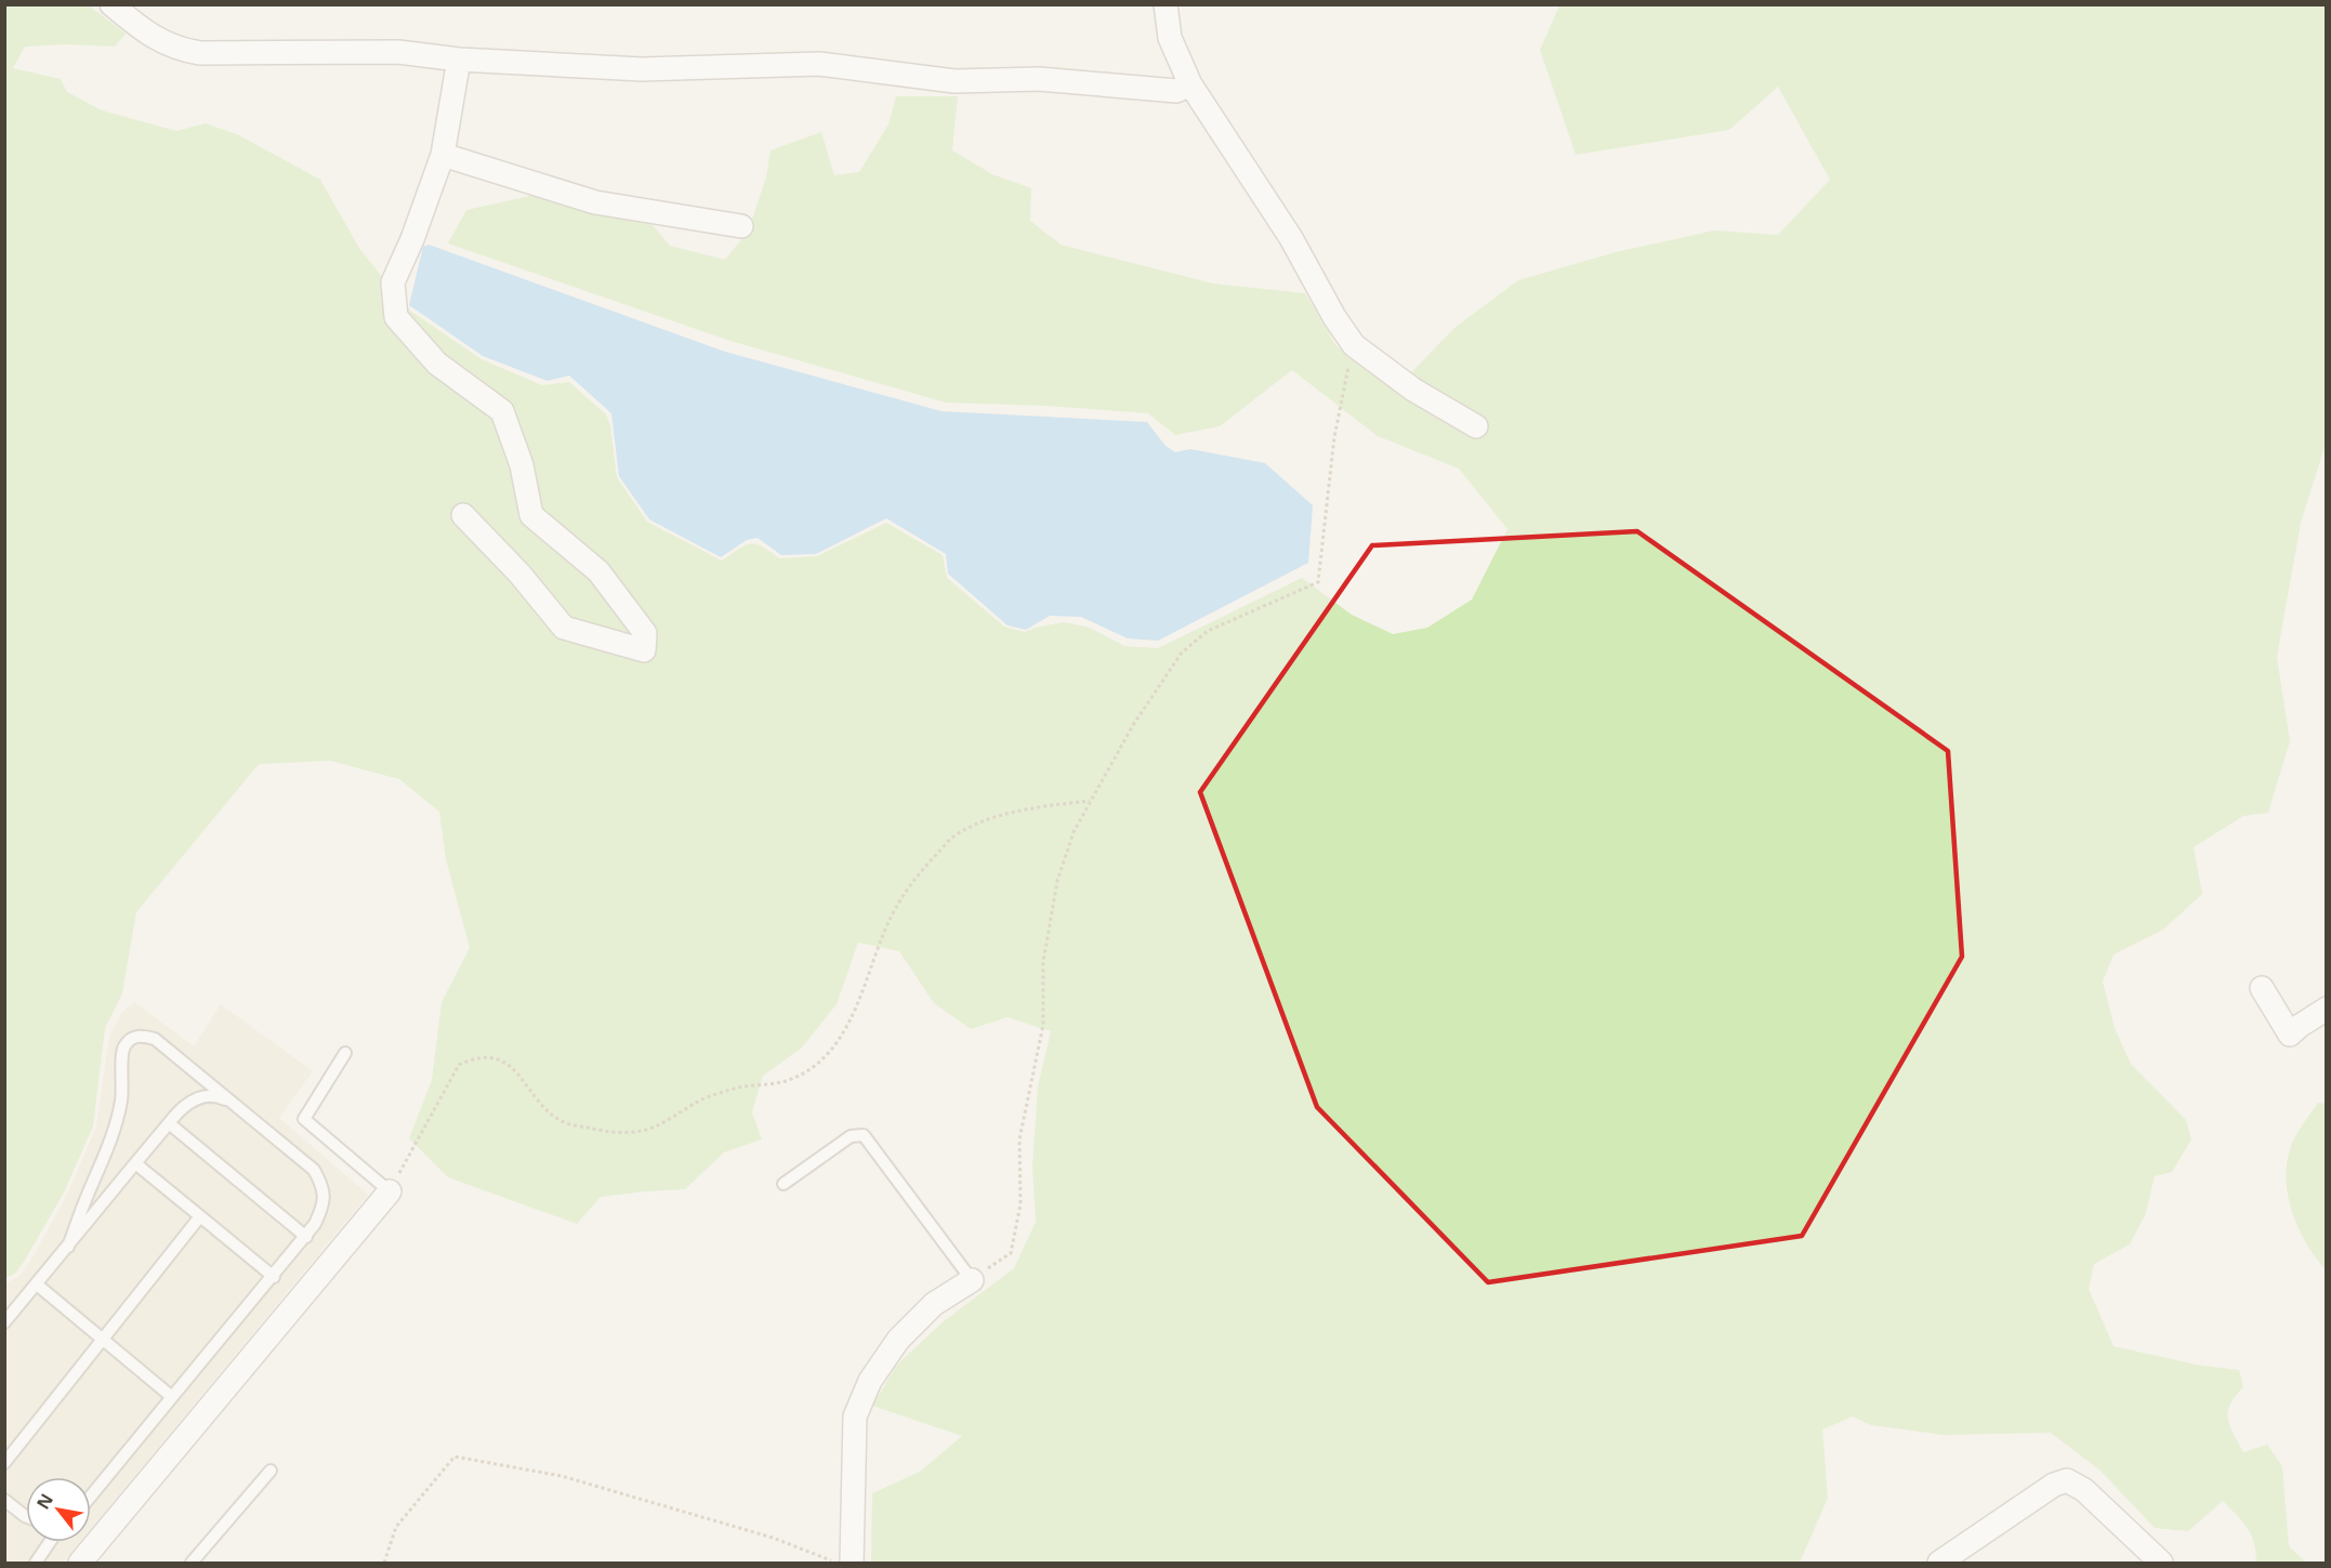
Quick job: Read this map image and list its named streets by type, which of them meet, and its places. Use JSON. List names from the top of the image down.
{
  "north": "top left"
}
